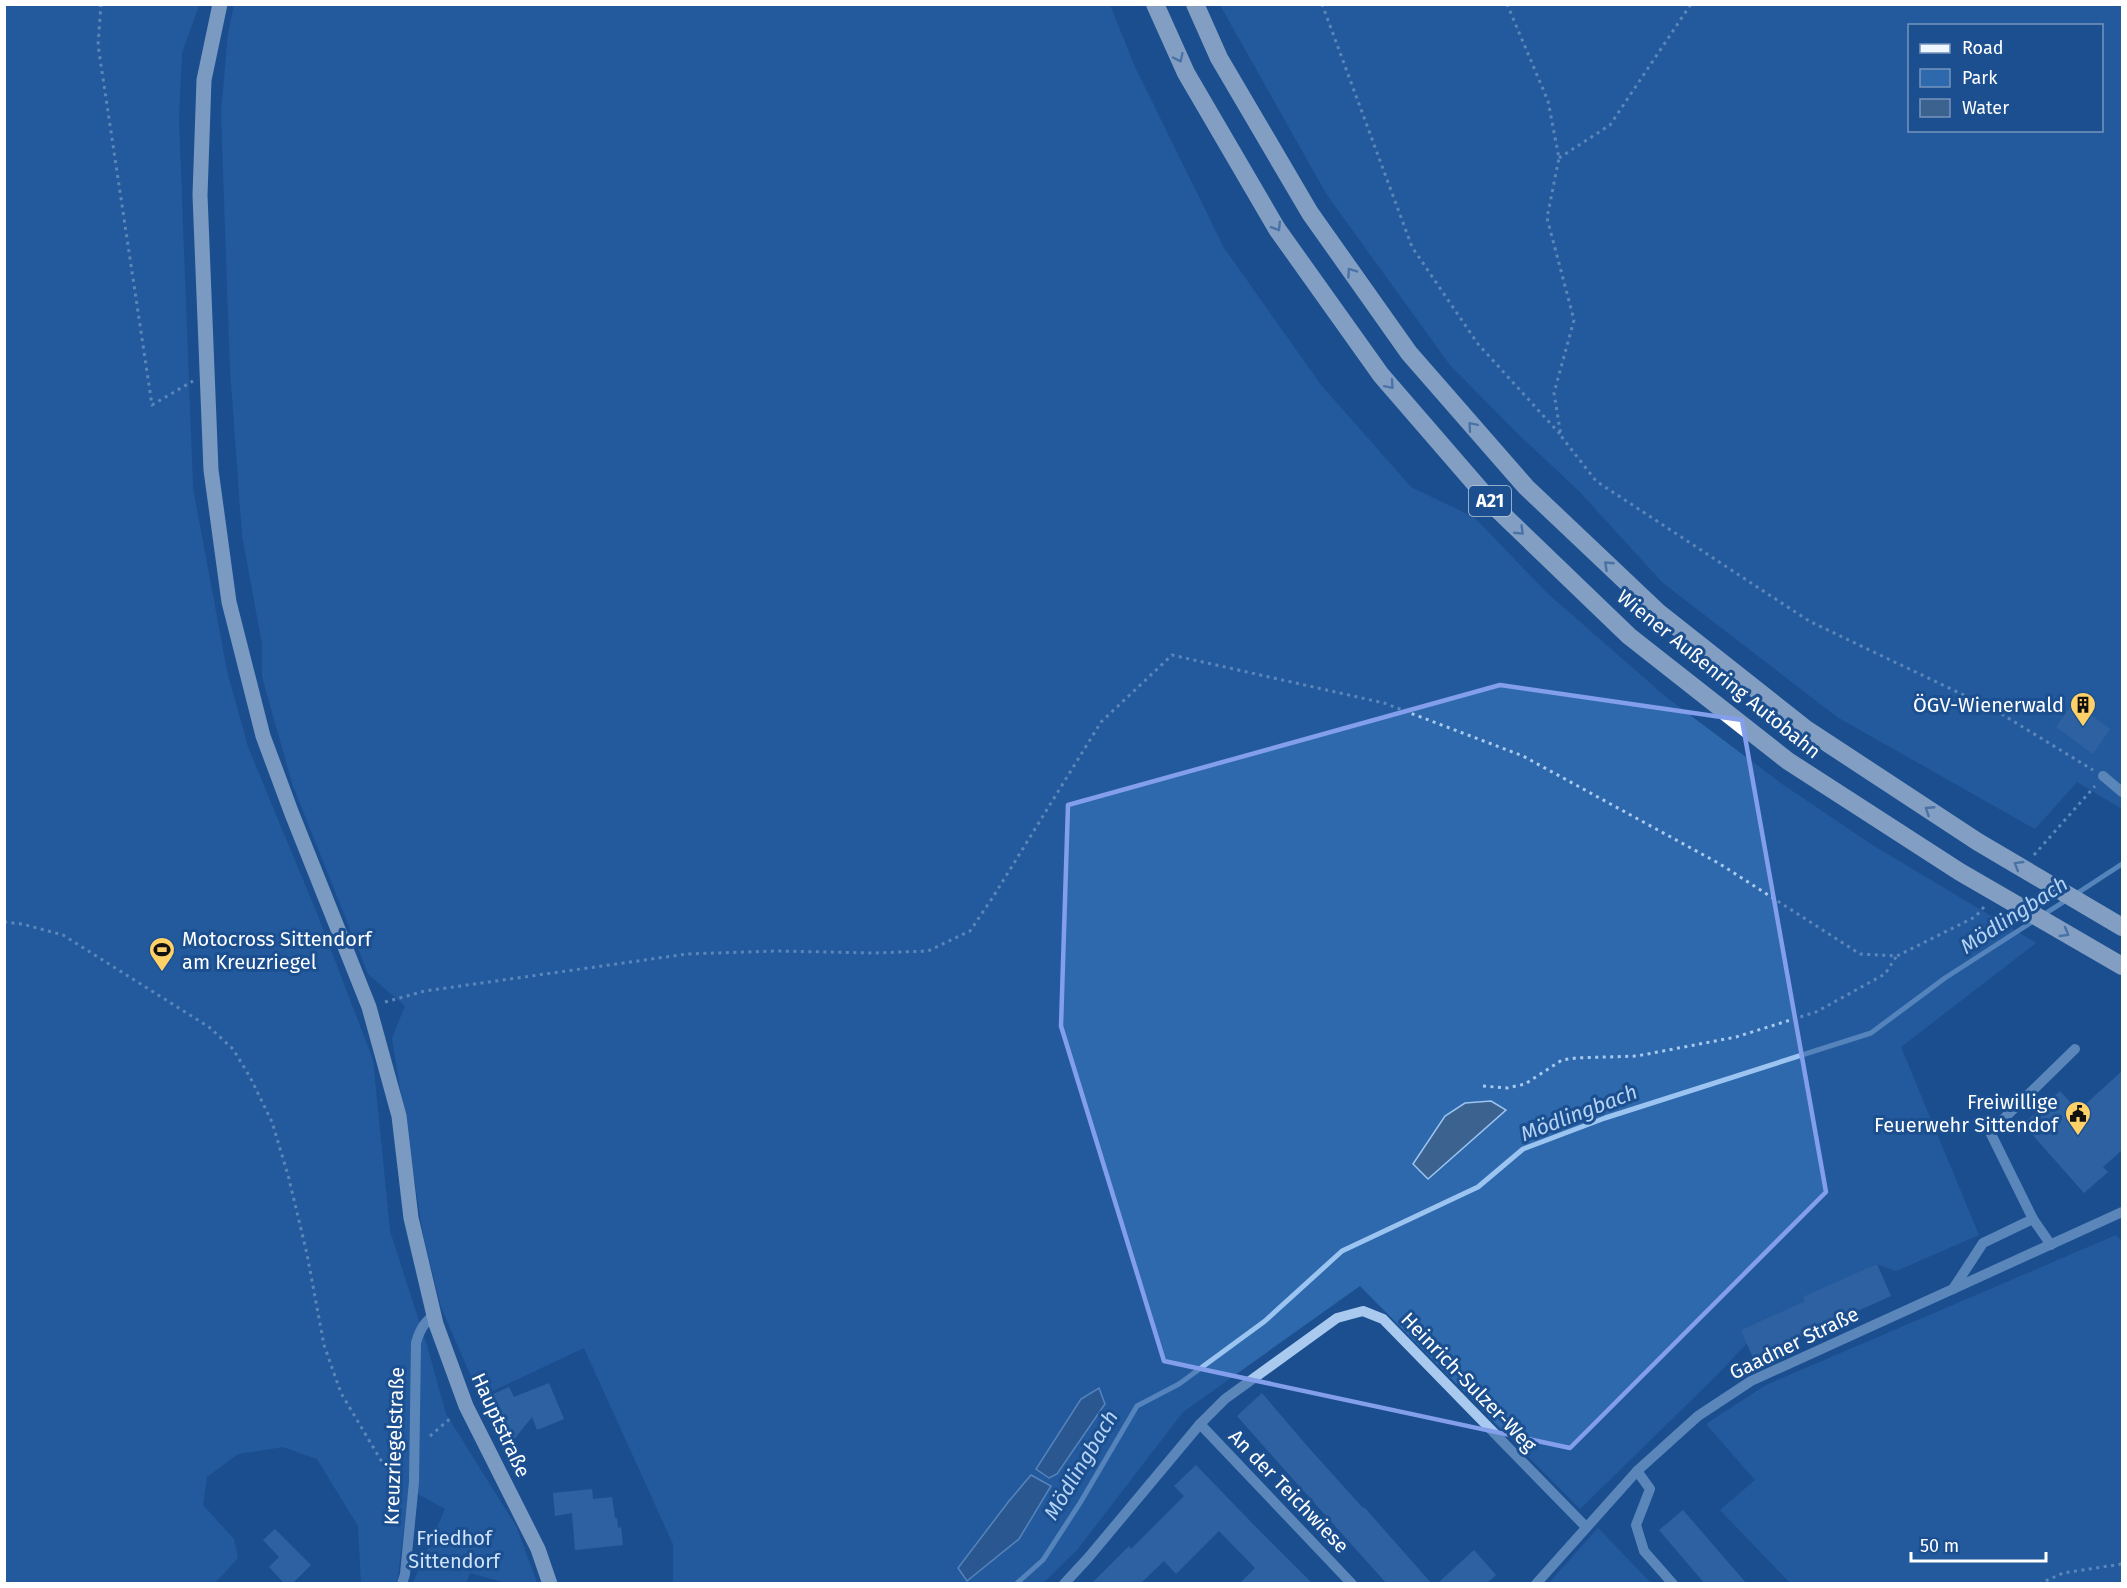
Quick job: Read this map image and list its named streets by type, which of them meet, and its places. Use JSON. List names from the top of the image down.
{
  "streets": {
    "highway": ["A21", "Wiener Außenring Autobahn"],
    "main road": ["Hauptstraße"],
    "street": [
      "Gaadner Straße",
      "Heinrich-Sulzer-Weg",
      "Kreuzriegelstraße",
      "An der Teichwiese"
    ]
  },
  "crossings": [
    ["Gaadner Straße", "Heinrich-Sulzer-Weg"],
    ["Heinrich-Sulzer-Weg", "An der Teichwiese"],
    ["Hauptstraße", "Kreuzriegelstraße"]
  ],
  "water": ["Mödlingbach"],
  "parks": ["Friedhof Sittendorf"],
  "places": {
    "building": ["ÖGV-Wienerwald"],
    "sports": ["Motocross Sittendorf am Kreuzriegel"],
    "public building": ["Freiwillige Feuerwehr Sittendof"]
  },
  "legend": ["Road", "Park", "Water"],
  "scale_bar": "50 m"
}
